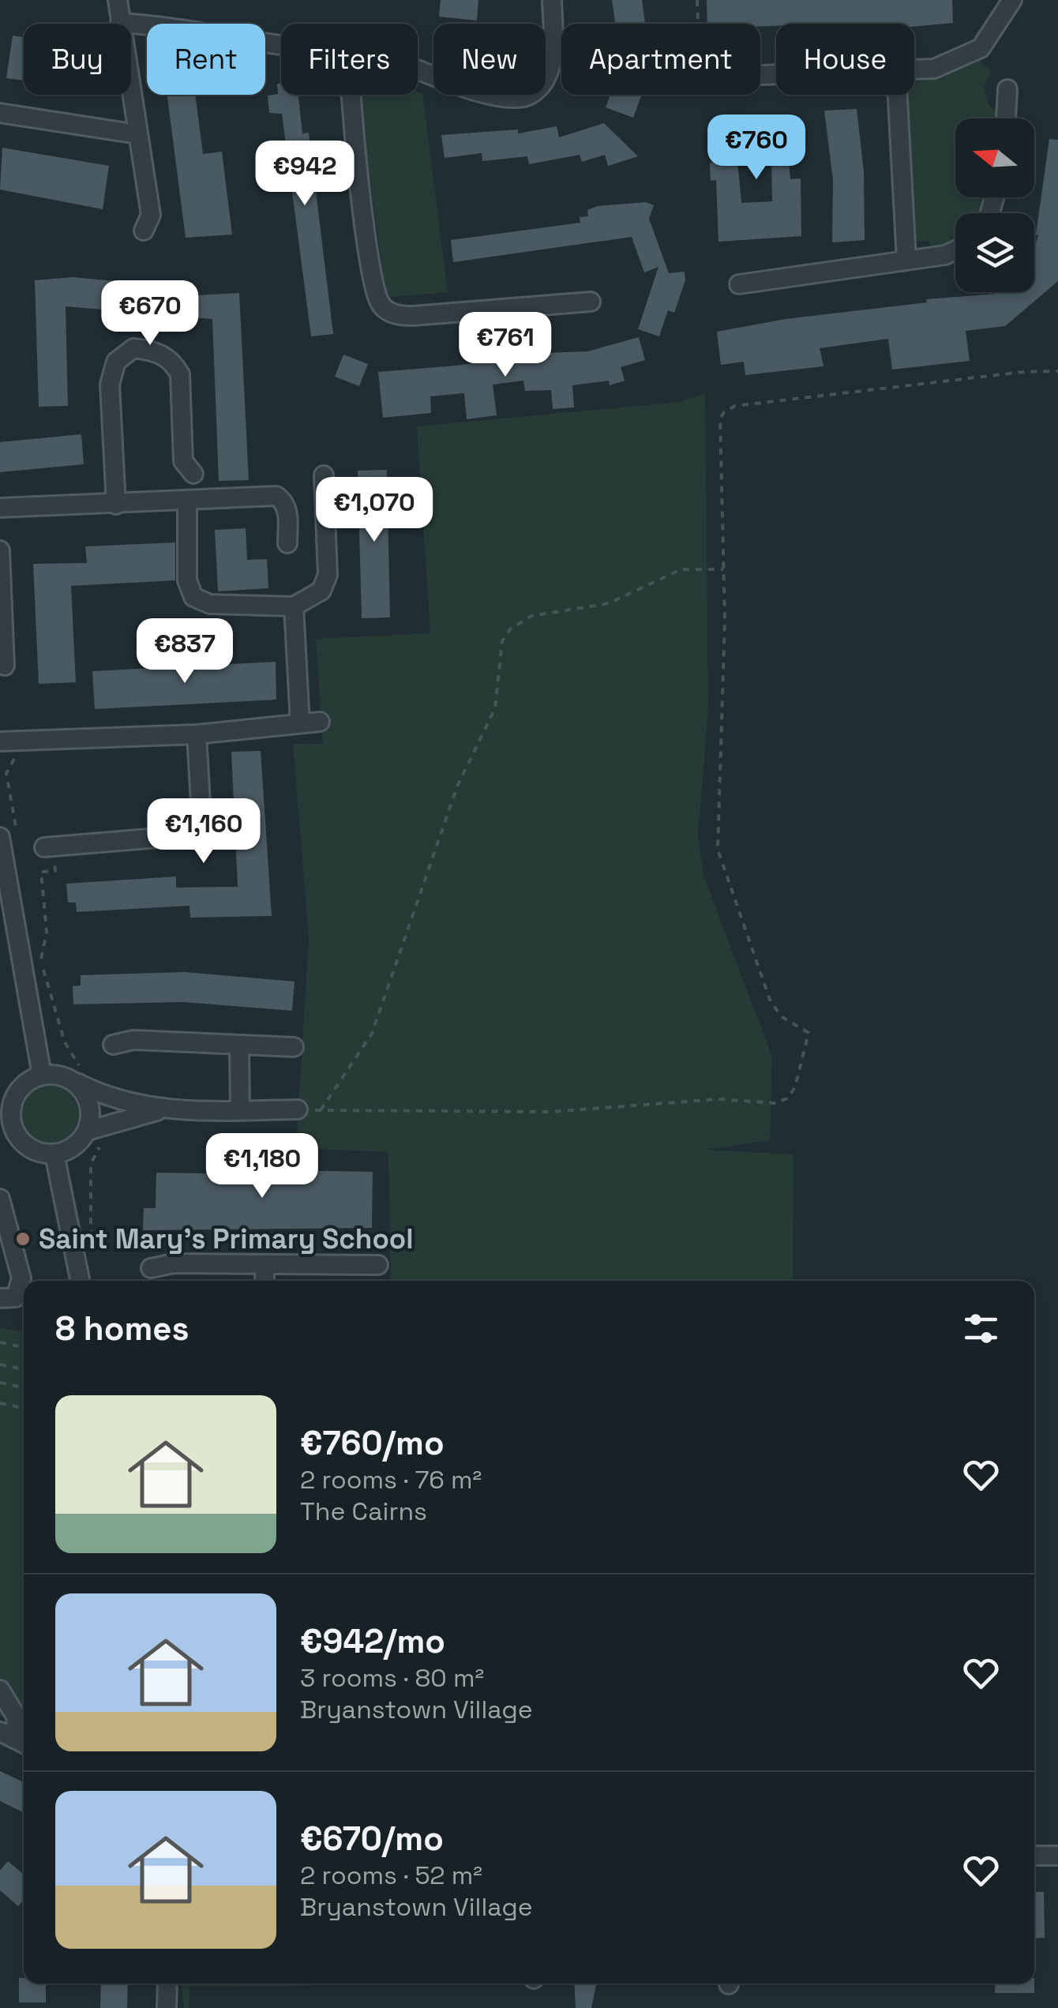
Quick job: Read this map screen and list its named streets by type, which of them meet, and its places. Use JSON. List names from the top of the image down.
{
  "places": ["Saint Mary's Primary School"],
  "north": "left",
  "page": {
    "chip": [
      "Buy",
      "Rent",
      "Filters",
      "New",
      "Apartment",
      "House"
    ],
    "price": [
      "€760",
      "€942",
      "€670",
      "€761",
      "€1,070",
      "€837",
      "€1,160",
      "€1,180"
    ],
    "heading": "8 homes",
    "list": [
      {
        "name": "€760/mo",
        "note": "2 rooms · 76 m² · The Cairns"
      },
      {
        "name": "€942/mo",
        "note": "3 rooms · 80 m² · Bryanstown Village"
      },
      {
        "name": "€670/mo",
        "note": "2 rooms · 52 m² · Bryanstown Village"
      }
    ]
  }
}
